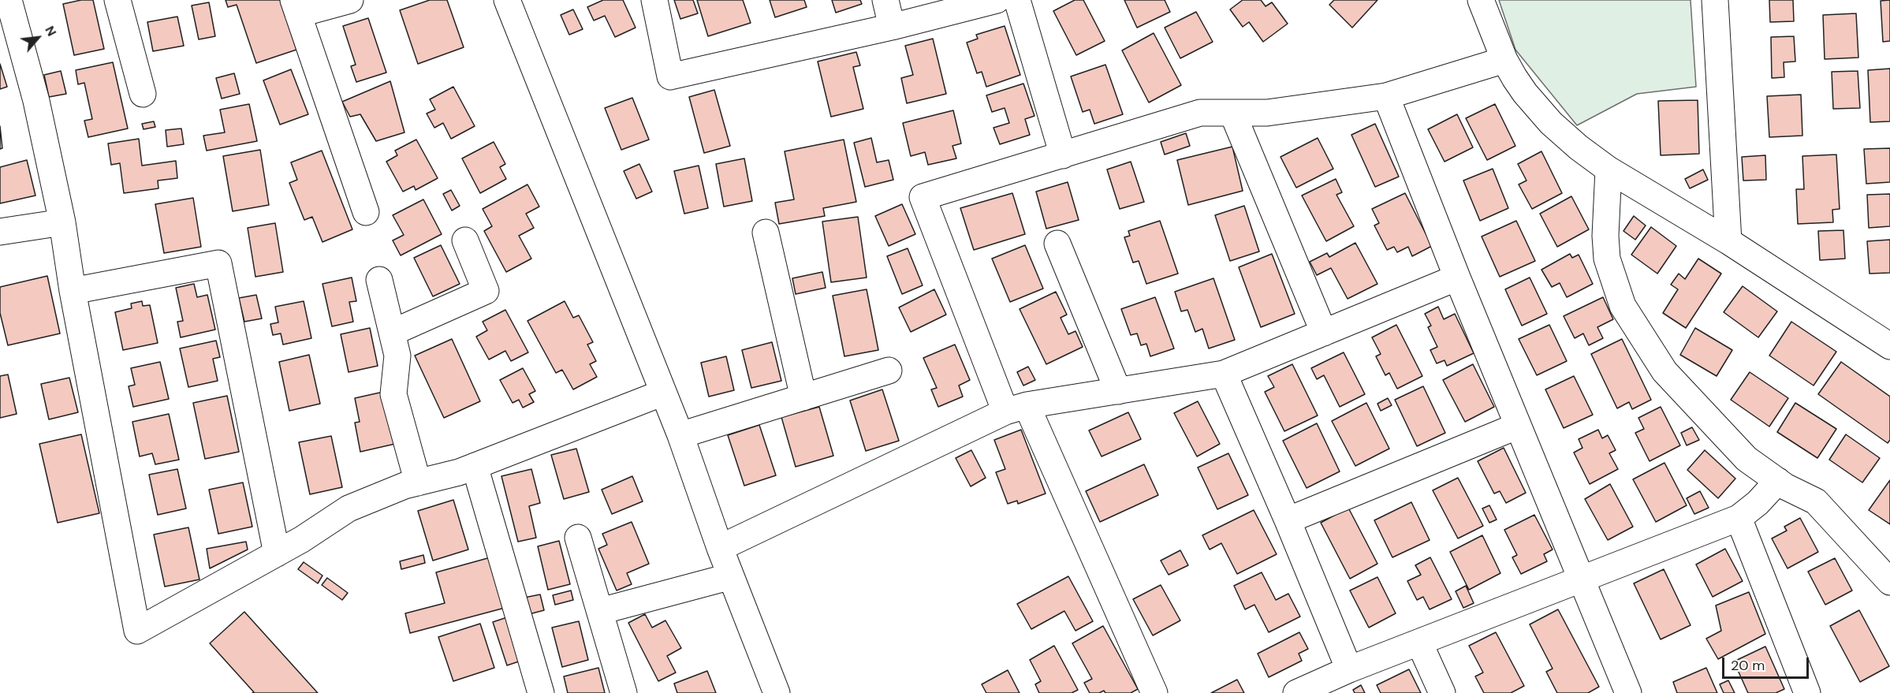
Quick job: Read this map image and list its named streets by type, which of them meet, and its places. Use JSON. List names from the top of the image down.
{
  "scale_bar": "20 m",
  "north": "top right"
}
